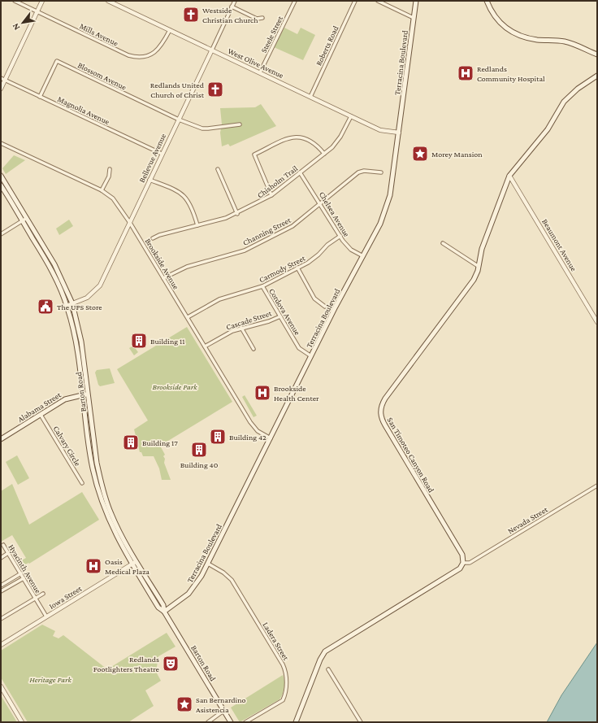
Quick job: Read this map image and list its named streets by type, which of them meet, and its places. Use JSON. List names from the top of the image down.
{
  "streets": {
    "main road": [
      "Terracina Boulevard",
      "Barton Road",
      "Alabama Street",
      "San Timoteo Canyon Road"
    ],
    "street": [
      "Mills Avenue",
      "Steele Street",
      "Roberts Road",
      "West Olive Avenue",
      "Blossom Avenue",
      "Magnolia Avenue",
      "Bellevue Avenue",
      "Chisholm Trail",
      "Chelsea Avenue",
      "Channing Street",
      "Beaumont Avenue",
      "Brookside Avenue",
      "Carmody Street",
      "Cordova Avenue",
      "Cascade Street",
      "Calvary Circle",
      "Nevada Street",
      "Hyacinth Avenue",
      "Iowa Street",
      "Ladera Street"
    ]
  },
  "crossings": [
    ["Mills Avenue", "West Olive Avenue"],
    ["Steele Street", "West Olive Avenue"],
    ["Roberts Road", "West Olive Avenue"],
    ["West Olive Avenue", "Terracina Boulevard"],
    ["West Olive Avenue", "Bellevue Avenue"],
    ["West Olive Avenue", "Chisholm Trail"],
    ["Terracina Boulevard", "Chelsea Avenue"],
    ["Terracina Boulevard", "Brookside Avenue"],
    ["Terracina Boulevard", "Cordova Avenue"],
    ["Terracina Boulevard", "Barton Road"],
    ["Terracina Boulevard", "Ladera Street"],
    ["Blossom Avenue", "Magnolia Avenue"],
    ["Blossom Avenue", "Bellevue Avenue"],
    ["Magnolia Avenue", "Bellevue Avenue"],
    ["Bellevue Avenue", "Brookside Avenue"],
    ["Bellevue Avenue", "Barton Road"],
    ["Chisholm Trail", "Chelsea Avenue"],
    ["Chelsea Avenue", "Channing Street"],
    ["Chelsea Avenue", "Carmody Street"],
    ["Channing Street", "Brookside Avenue"],
    ["Beaumont Avenue", "San Timoteo Canyon Road"],
    ["Brookside Avenue", "Carmody Street"],
    ["Brookside Avenue", "Cascade Street"],
    ["Carmody Street", "Cordova Avenue"],
    ["Cordova Avenue", "Cascade Street"],
    ["Barton Road", "Alabama Street"],
    ["Barton Road", "Iowa Street"],
    ["Alabama Street", "Calvary Circle"],
    ["San Timoteo Canyon Road", "Nevada Street"],
    ["Hyacinth Avenue", "Iowa Street"]
  ],
  "parks": ["Brookside Park", "Heritage Park"],
  "places": {
    "church": ["Westside Christian Church", "Redlands United Church of Christ"],
    "hospital": ["Redlands Community Hospital", "Brookside Health Center", "Oasis Medical Plaza"],
    "place": ["Morey Mansion", "San Bernardino Asistencia"],
    "public building": ["The UPS Store"],
    "building": [
      "Building 11",
      "Building 42",
      "Building 17",
      "Building 40"
    ],
    "theatre": ["Redlands Footlighters Theatre"]
  },
  "north": "bottom left"
}
